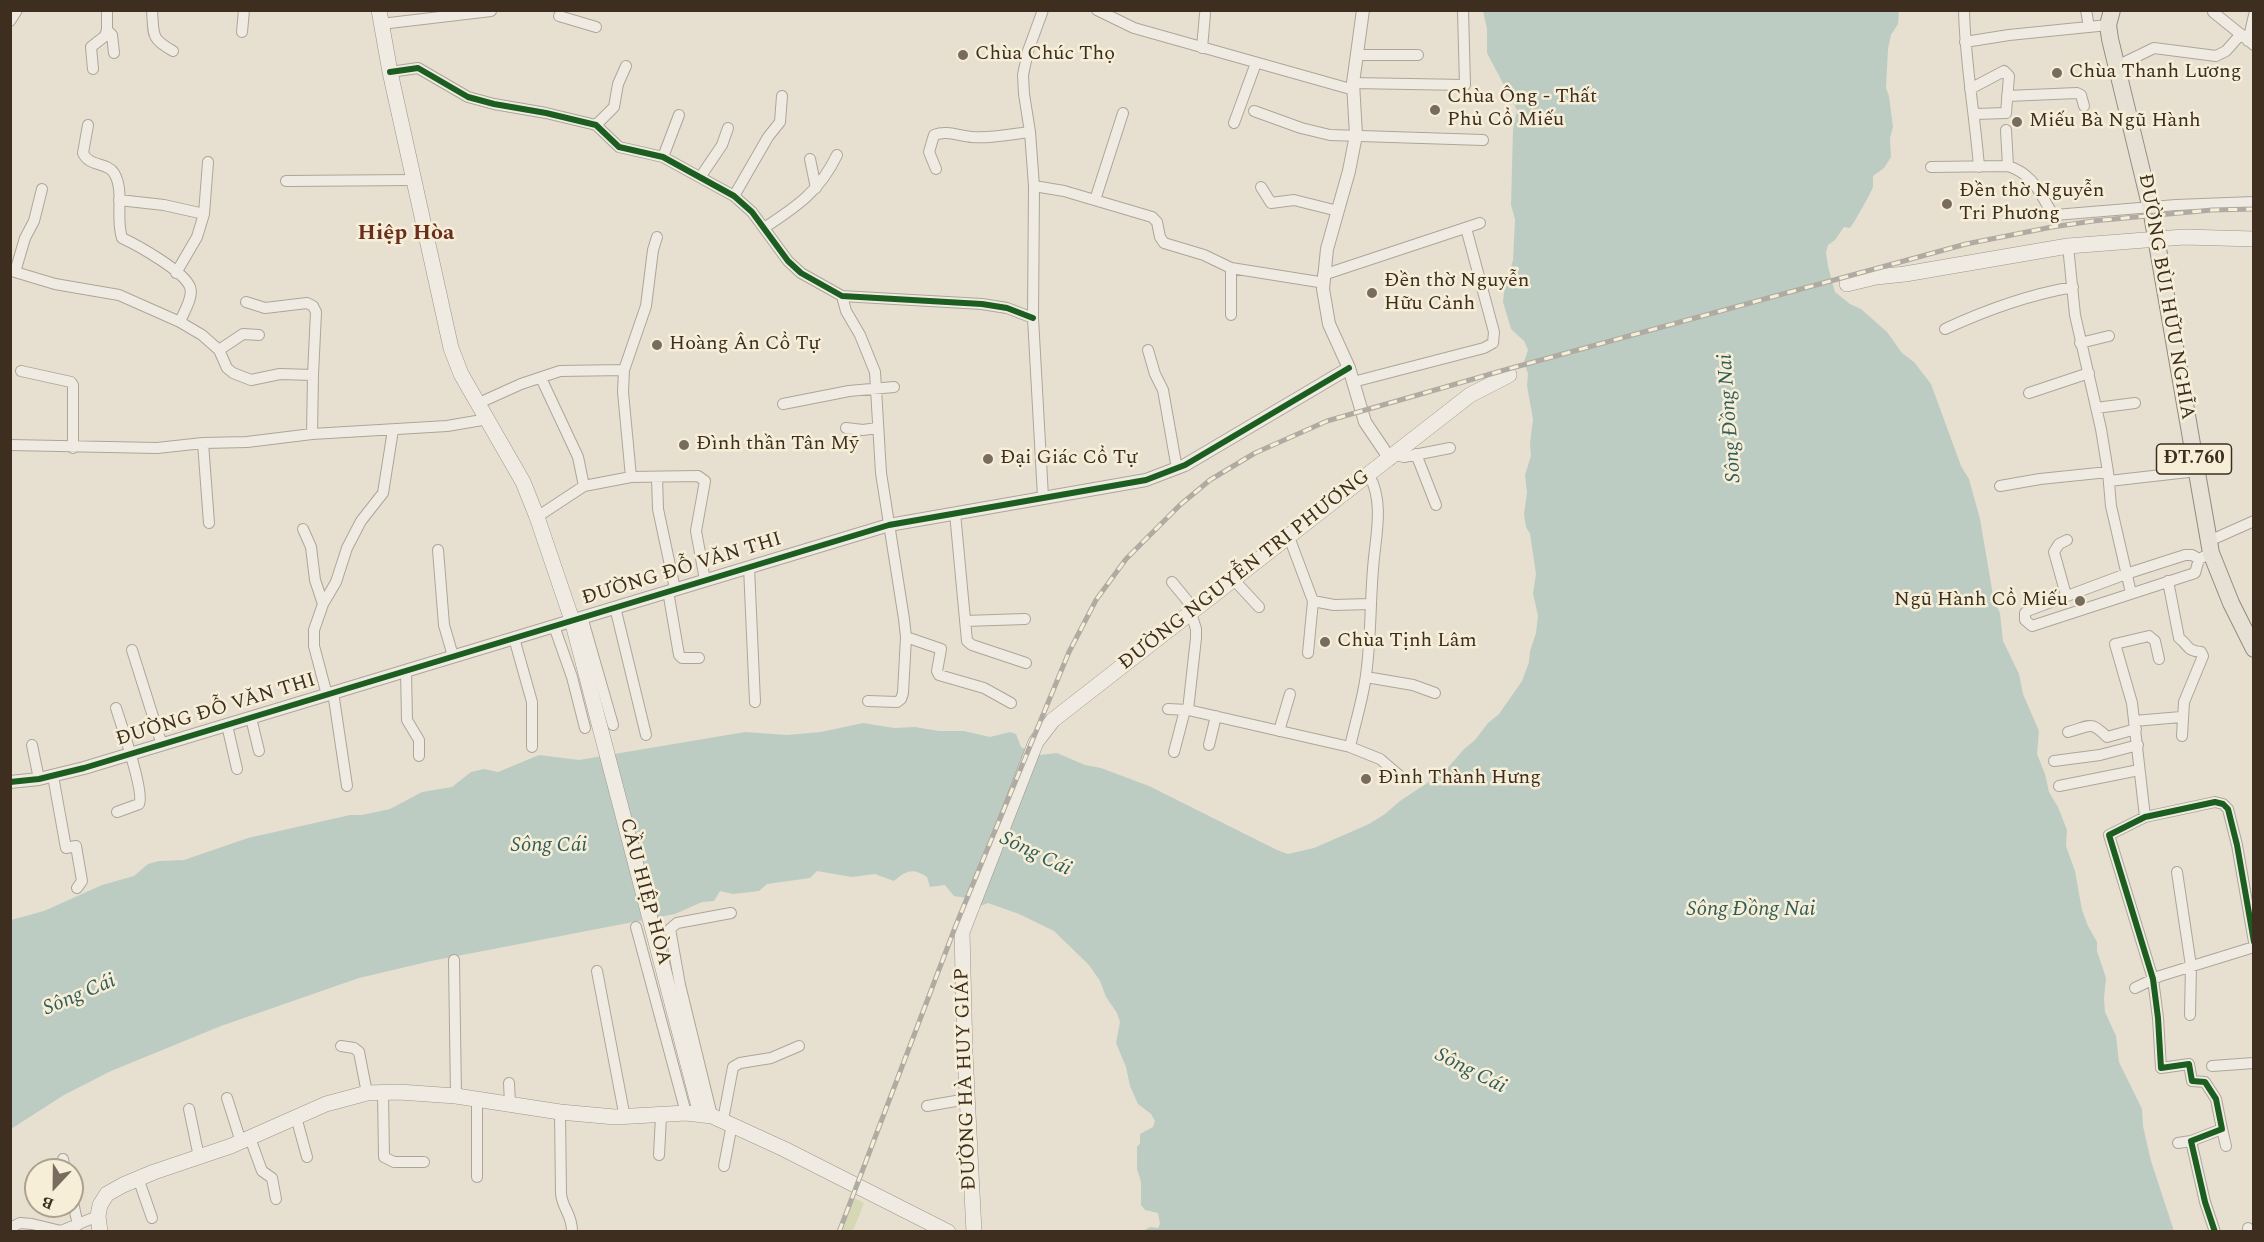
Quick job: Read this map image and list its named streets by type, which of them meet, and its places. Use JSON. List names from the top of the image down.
{
  "streets": {
    "main road": [
      "ĐƯỜNG BÙI HỮU NGHĨA",
      "ĐT.760",
      "ĐƯỜNG NGUYỄN TRI PHƯƠNG",
      "CẦU HIỆP HÒA",
      "ĐƯỜNG HÀ HUY GIÁP"
    ],
    "street": ["ĐƯỜNG ĐỖ VĂN THI"]
  },
  "crossings": [
    ["ĐƯỜNG ĐỖ VĂN THI", "CẦU HIỆP HÒA"],
    ["ĐƯỜNG NGUYỄN TRI PHƯƠNG", "ĐƯỜNG HÀ HUY GIÁP"]
  ],
  "districts": ["Hiệp Hòa"],
  "water": ["Sông Đồng Nai", "Sông Cái"],
  "places": [
    "Chùa Chúc Thọ",
    "Chùa Thanh Lương",
    "Chùa Ông - Thất Phủ Cổ Miếu",
    "Miếu Bà Ngũ Hành",
    "Đền thờ Nguyễn Tri Phương",
    "Đền thờ Nguyễn Hữu Cảnh",
    "Hoàng Ân Cổ Tự",
    "Đình thần Tân Mỹ",
    "Đại Giác Cổ Tự",
    "Ngũ Hành Cổ Miếu",
    "Chùa Tịnh Lâm",
    "Đình Thành Hưng"
  ],
  "north": "bottom"
}
